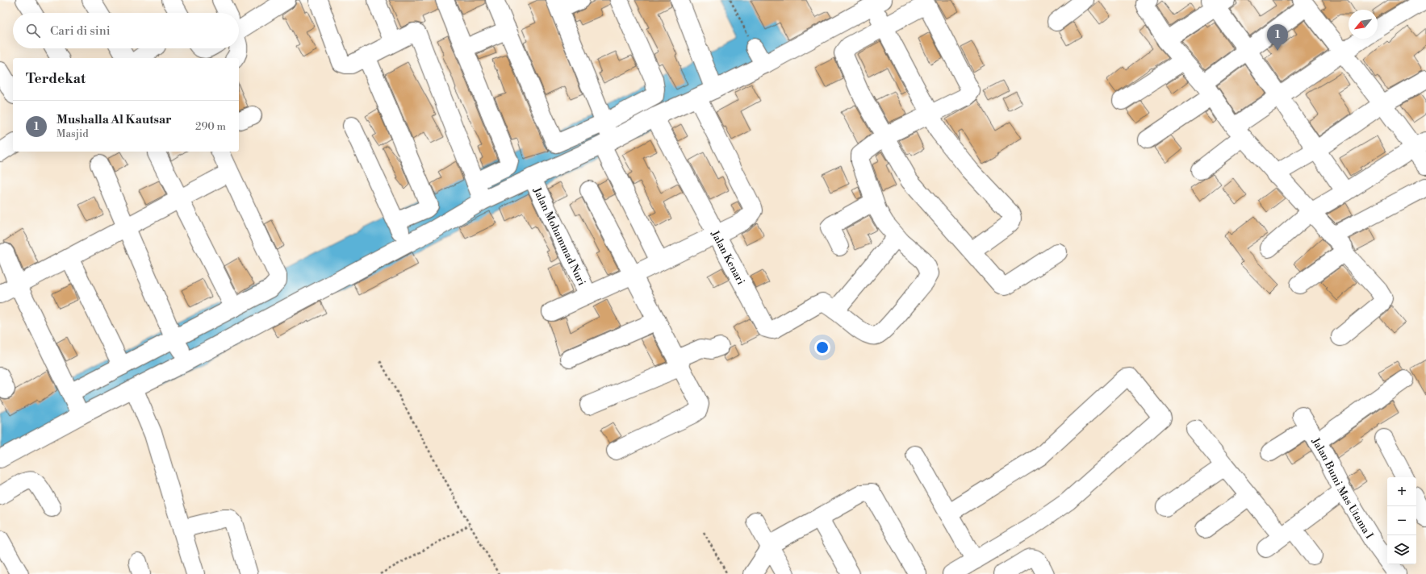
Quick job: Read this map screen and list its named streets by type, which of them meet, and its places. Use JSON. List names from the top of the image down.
{
  "streets": {
    "street": ["Jalan Mohammad Nuri", "Jalan Kenari", "Jalan Bumi Mas Utama I"]
  },
  "north": "bottom left",
  "page": {
    "search": "Cari di sini",
    "pins": "1",
    "heading": "Terdekat",
    "list": [
      {
        "mark": "1",
        "name": "Mushalla Al Kautsar",
        "note": "Masjid",
        "value": "290 m"
      }
    ],
    "map_buttons": ["+", "−"]
  }
}
